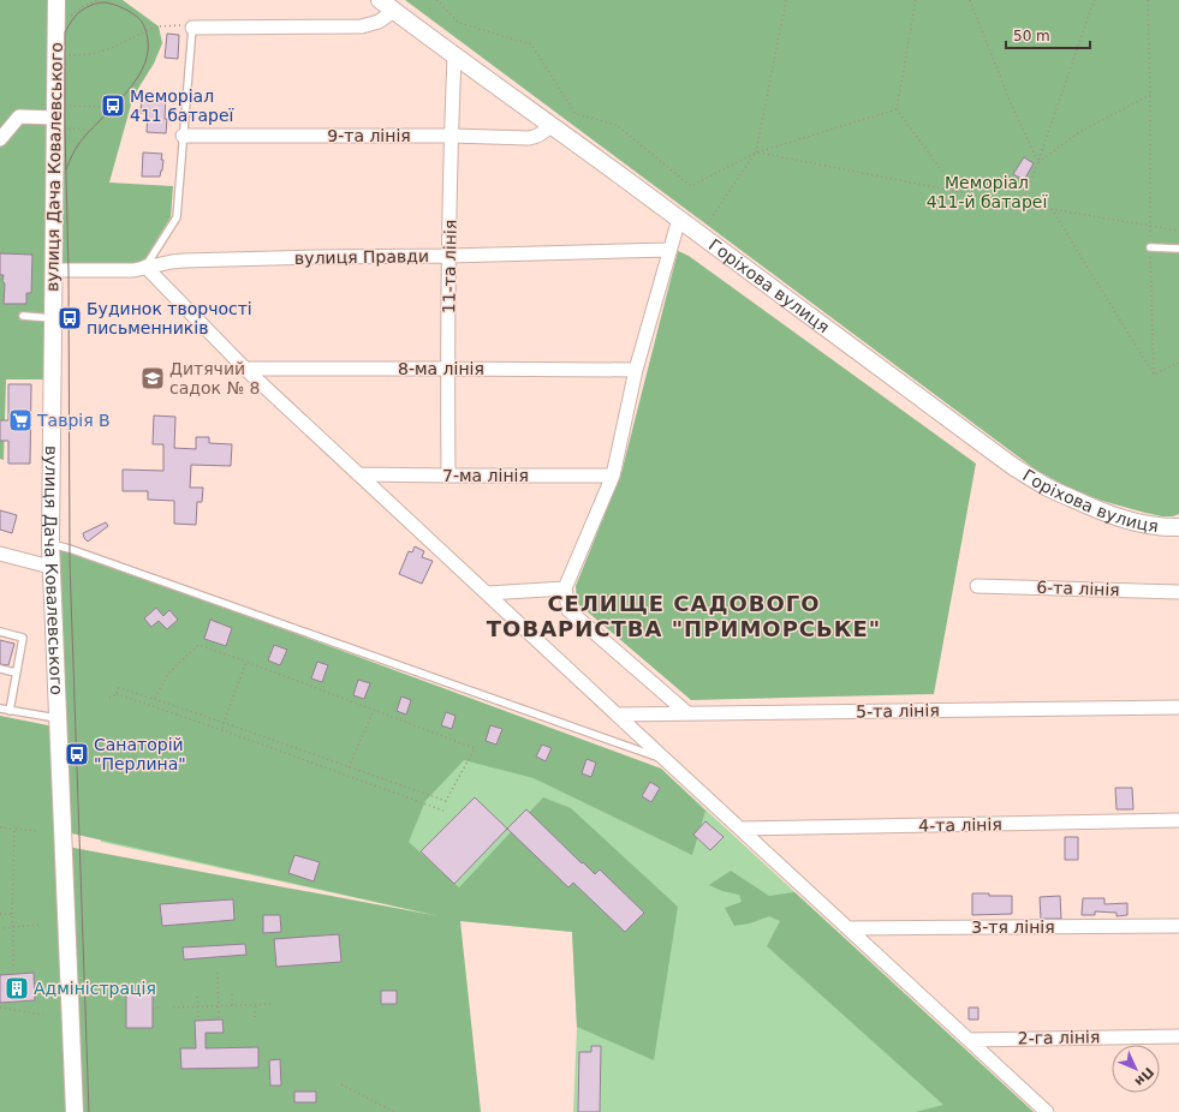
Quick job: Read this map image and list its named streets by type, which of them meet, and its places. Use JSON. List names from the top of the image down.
{
  "streets": {
    "street": [
      "9-та лінія",
      "вулиця Дача Ковалевського",
      "вулиця Правди",
      "11-та лінія",
      "Горіхова вулиця",
      "8-ма лінія",
      "7-ма лінія",
      "6-та лінія",
      "5-та лінія",
      "4-та лінія",
      "3-тя лінія",
      "2-га лінія"
    ]
  },
  "crossings": [
    ["9-та лінія", "11-та лінія"],
    ["9-та лінія", "Горіхова вулиця"],
    ["вулиця Дача Ковалевського", "вулиця Правди"],
    ["вулиця Правди", "11-та лінія"],
    ["11-та лінія", "Горіхова вулиця"],
    ["11-та лінія", "8-ма лінія"],
    ["11-та лінія", "7-ма лінія"]
  ],
  "districts": ["СЕЛИЩЕ САДОВОГО ТОВАРИСТВА \"ПРИМОРСЬКЕ\""],
  "parks": ["Меморіал 411-й батареї"],
  "places": {
    "bus stop": ["Меморіал 411 батареї", "Будинок творчості письменників", "Санаторій \"Перлина\""],
    "school or university": ["Дитячий садок № 8"],
    "supermarket": ["Таврія В"],
    "building": ["Адміністрація"]
  },
  "scale_bar": "50 m",
  "north": "bottom right"
}
